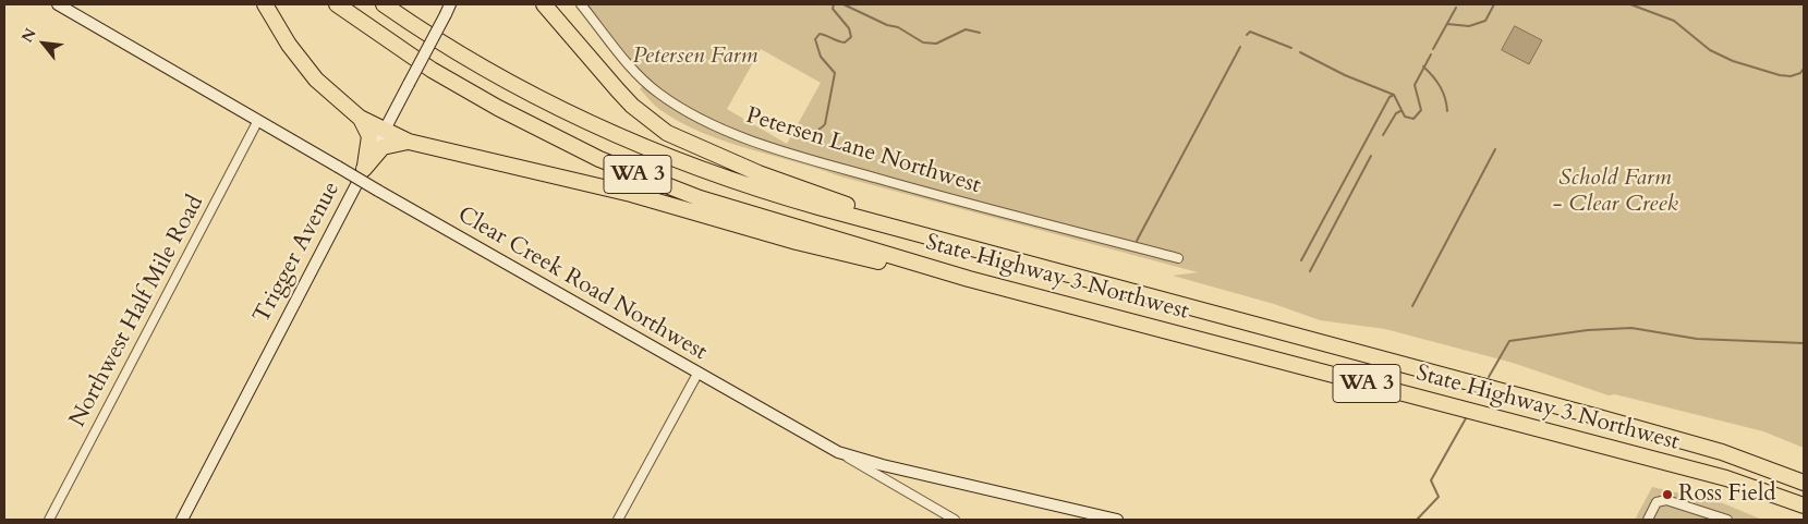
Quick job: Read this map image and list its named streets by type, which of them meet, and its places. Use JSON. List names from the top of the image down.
{
  "streets": {
    "highway": ["WA 3", "State Highway 3 Northwest"],
    "main road": ["Trigger Avenue", "Clear Creek Road Northwest"],
    "street": ["Petersen Lane Northwest", "Northwest Half Mile Road"]
  },
  "crossings": [
    ["Clear Creek Road Northwest", "Northwest Half Mile Road"]
  ],
  "parks": ["Petersen Farm", "Schold Farm - Clear Creek"],
  "places": ["Ross Field"],
  "north": "top left"
}
